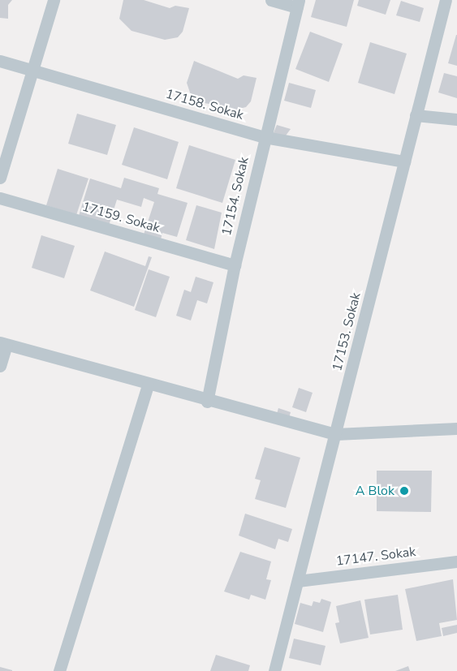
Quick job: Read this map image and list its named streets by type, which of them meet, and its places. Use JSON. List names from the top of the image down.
{
  "streets": {
    "street": [
      "17158. Sokak",
      "17154. Sokak",
      "17159. Sokak",
      "17153. Sokak",
      "17147. Sokak"
    ]
  },
  "crossings": [
    ["17158. Sokak", "17154. Sokak"],
    ["17158. Sokak", "17153. Sokak"],
    ["17154. Sokak", "17159. Sokak"],
    ["17153. Sokak", "17147. Sokak"]
  ],
  "places": ["A Blok"]
}
